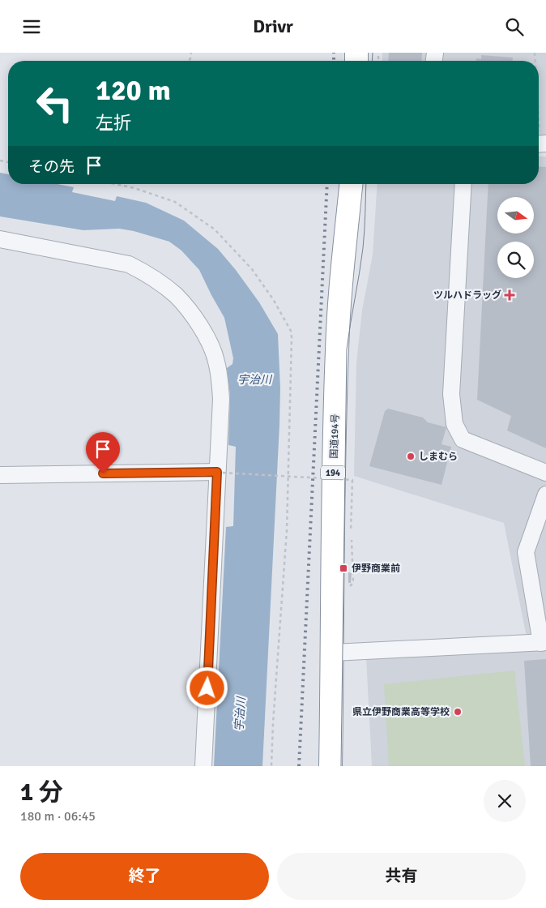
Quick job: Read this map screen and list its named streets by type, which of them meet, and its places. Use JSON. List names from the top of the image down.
{
  "streets": {
    "highway": ["国道194号", "194"]
  },
  "water": ["宇治川"],
  "places": {
    "health": ["ツルハドラッグ"],
    "other": ["しまむら", "県立伊野商業高等学校"],
    "transit": ["伊野商業前"]
  },
  "north": "right",
  "page": {
    "header": "Drivr",
    "turn": ["120 m", "左折"],
    "then": "その先",
    "heading": ["1 分", "180 m · 06:45"],
    "buttons": ["終了", "共有"]
  }
}
